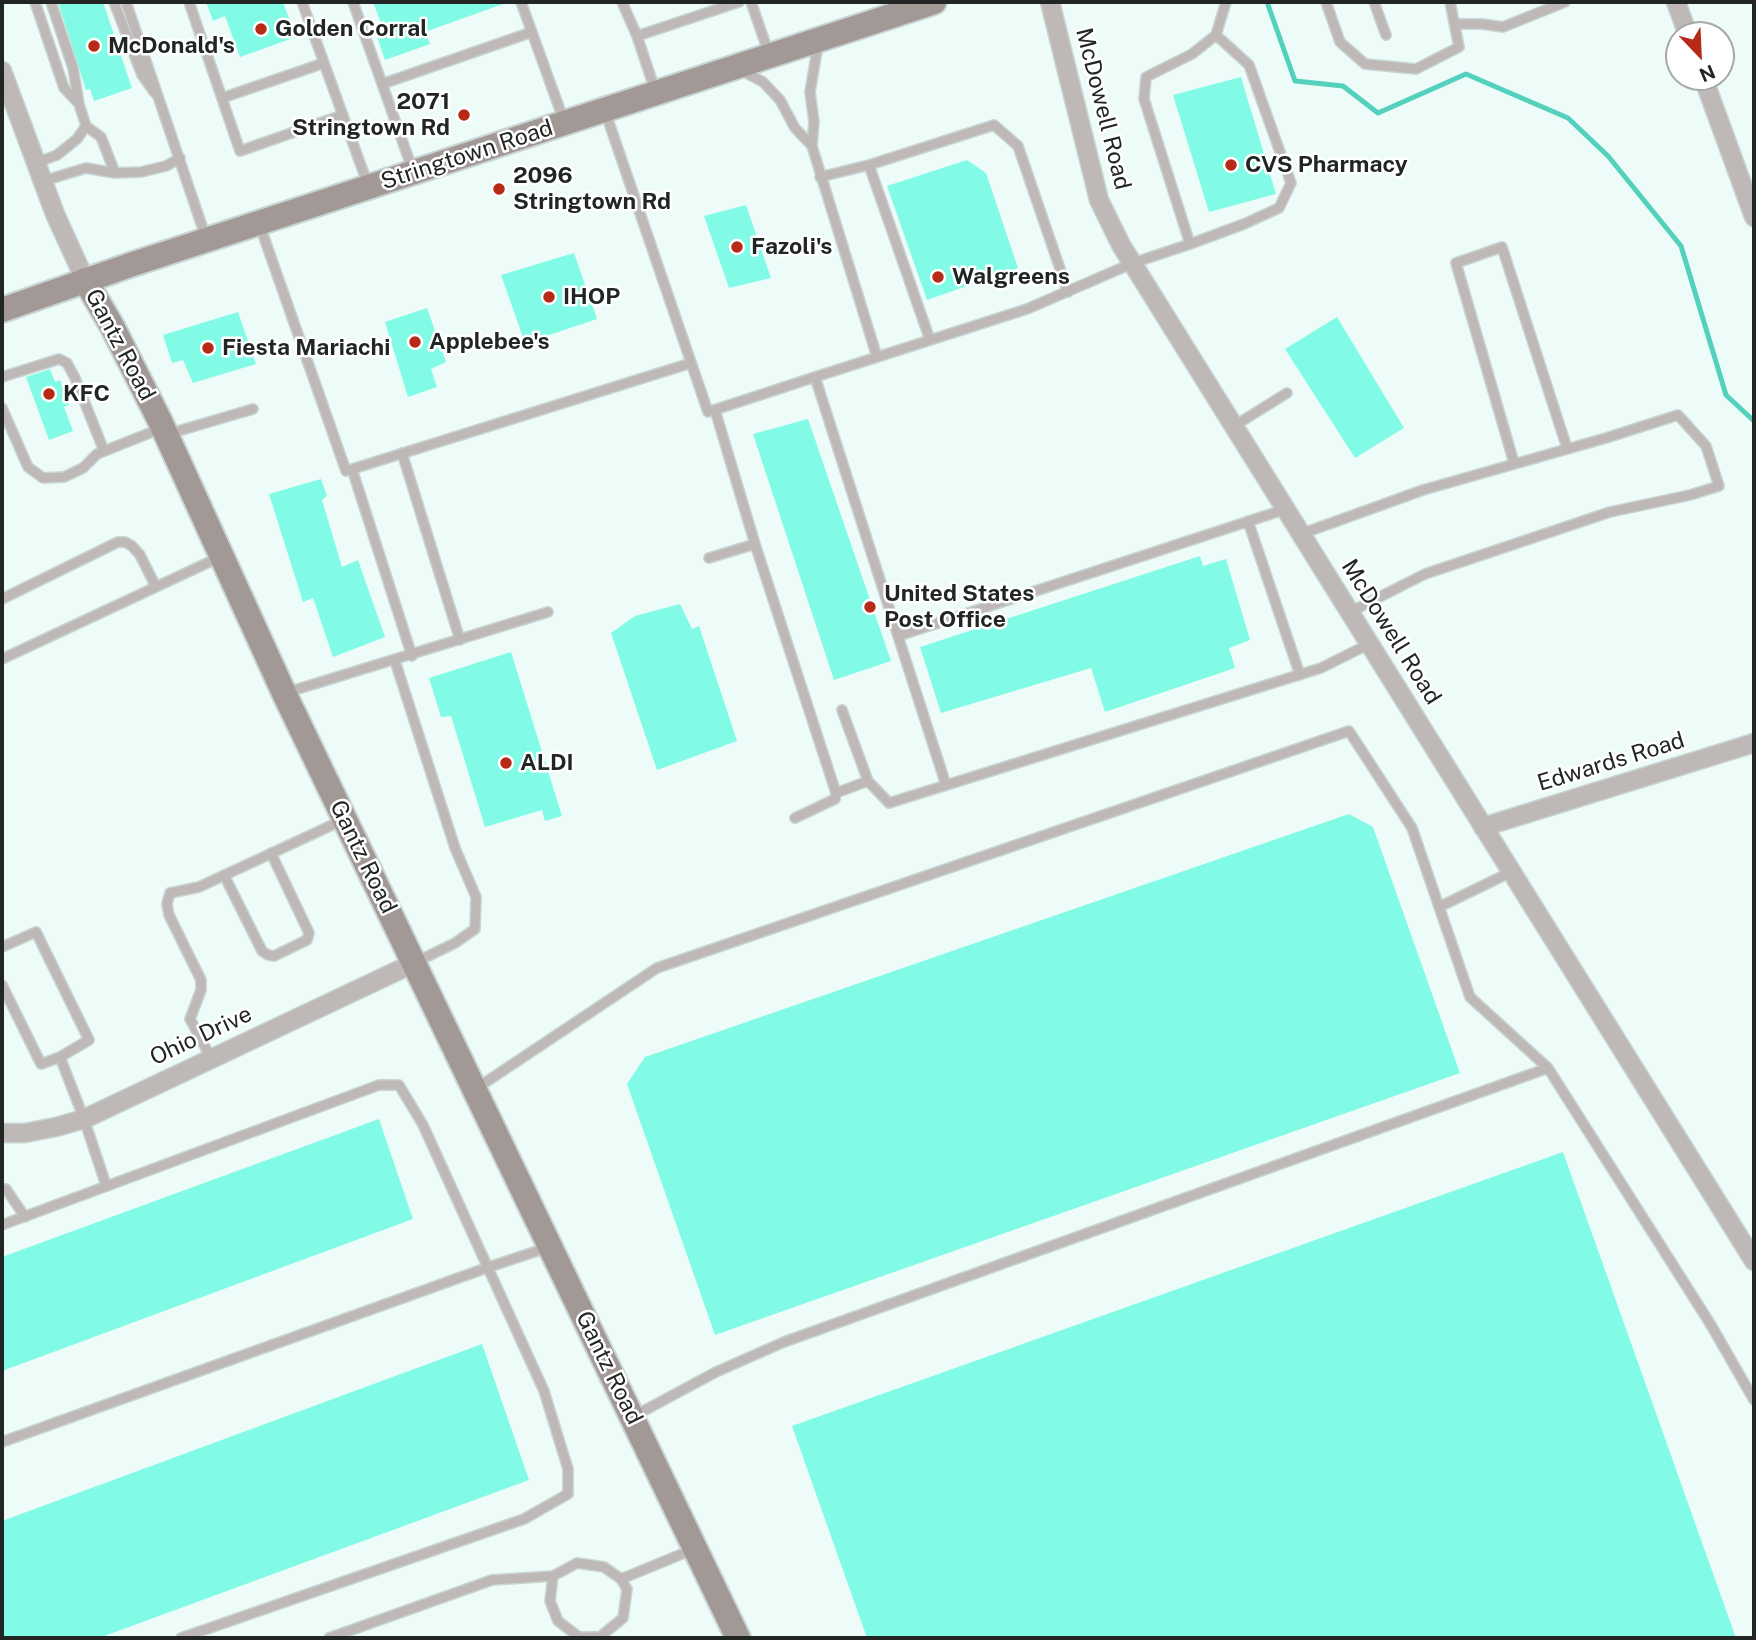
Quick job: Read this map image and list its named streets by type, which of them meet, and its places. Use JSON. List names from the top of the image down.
{
  "streets": {
    "main road": ["Stringtown Road", "Gantz Road"],
    "street": ["McDowell Road", "Edwards Road", "Ohio Drive"]
  },
  "crossings": [
    ["McDowell Road", "Edwards Road"],
    ["Stringtown Road", "Gantz Road"],
    ["Gantz Road", "Ohio Drive"]
  ],
  "places": [
    "Golden Corral",
    "McDonald's",
    "2071 Stringtown Rd",
    "CVS Pharmacy",
    "2096 Stringtown Rd",
    "Fazoli's",
    "Walgreens",
    "IHOP",
    "Applebee's",
    "Fiesta Mariachi",
    "KFC",
    "United States Post Office",
    "ALDI"
  ],
  "north": "bottom right"
}
